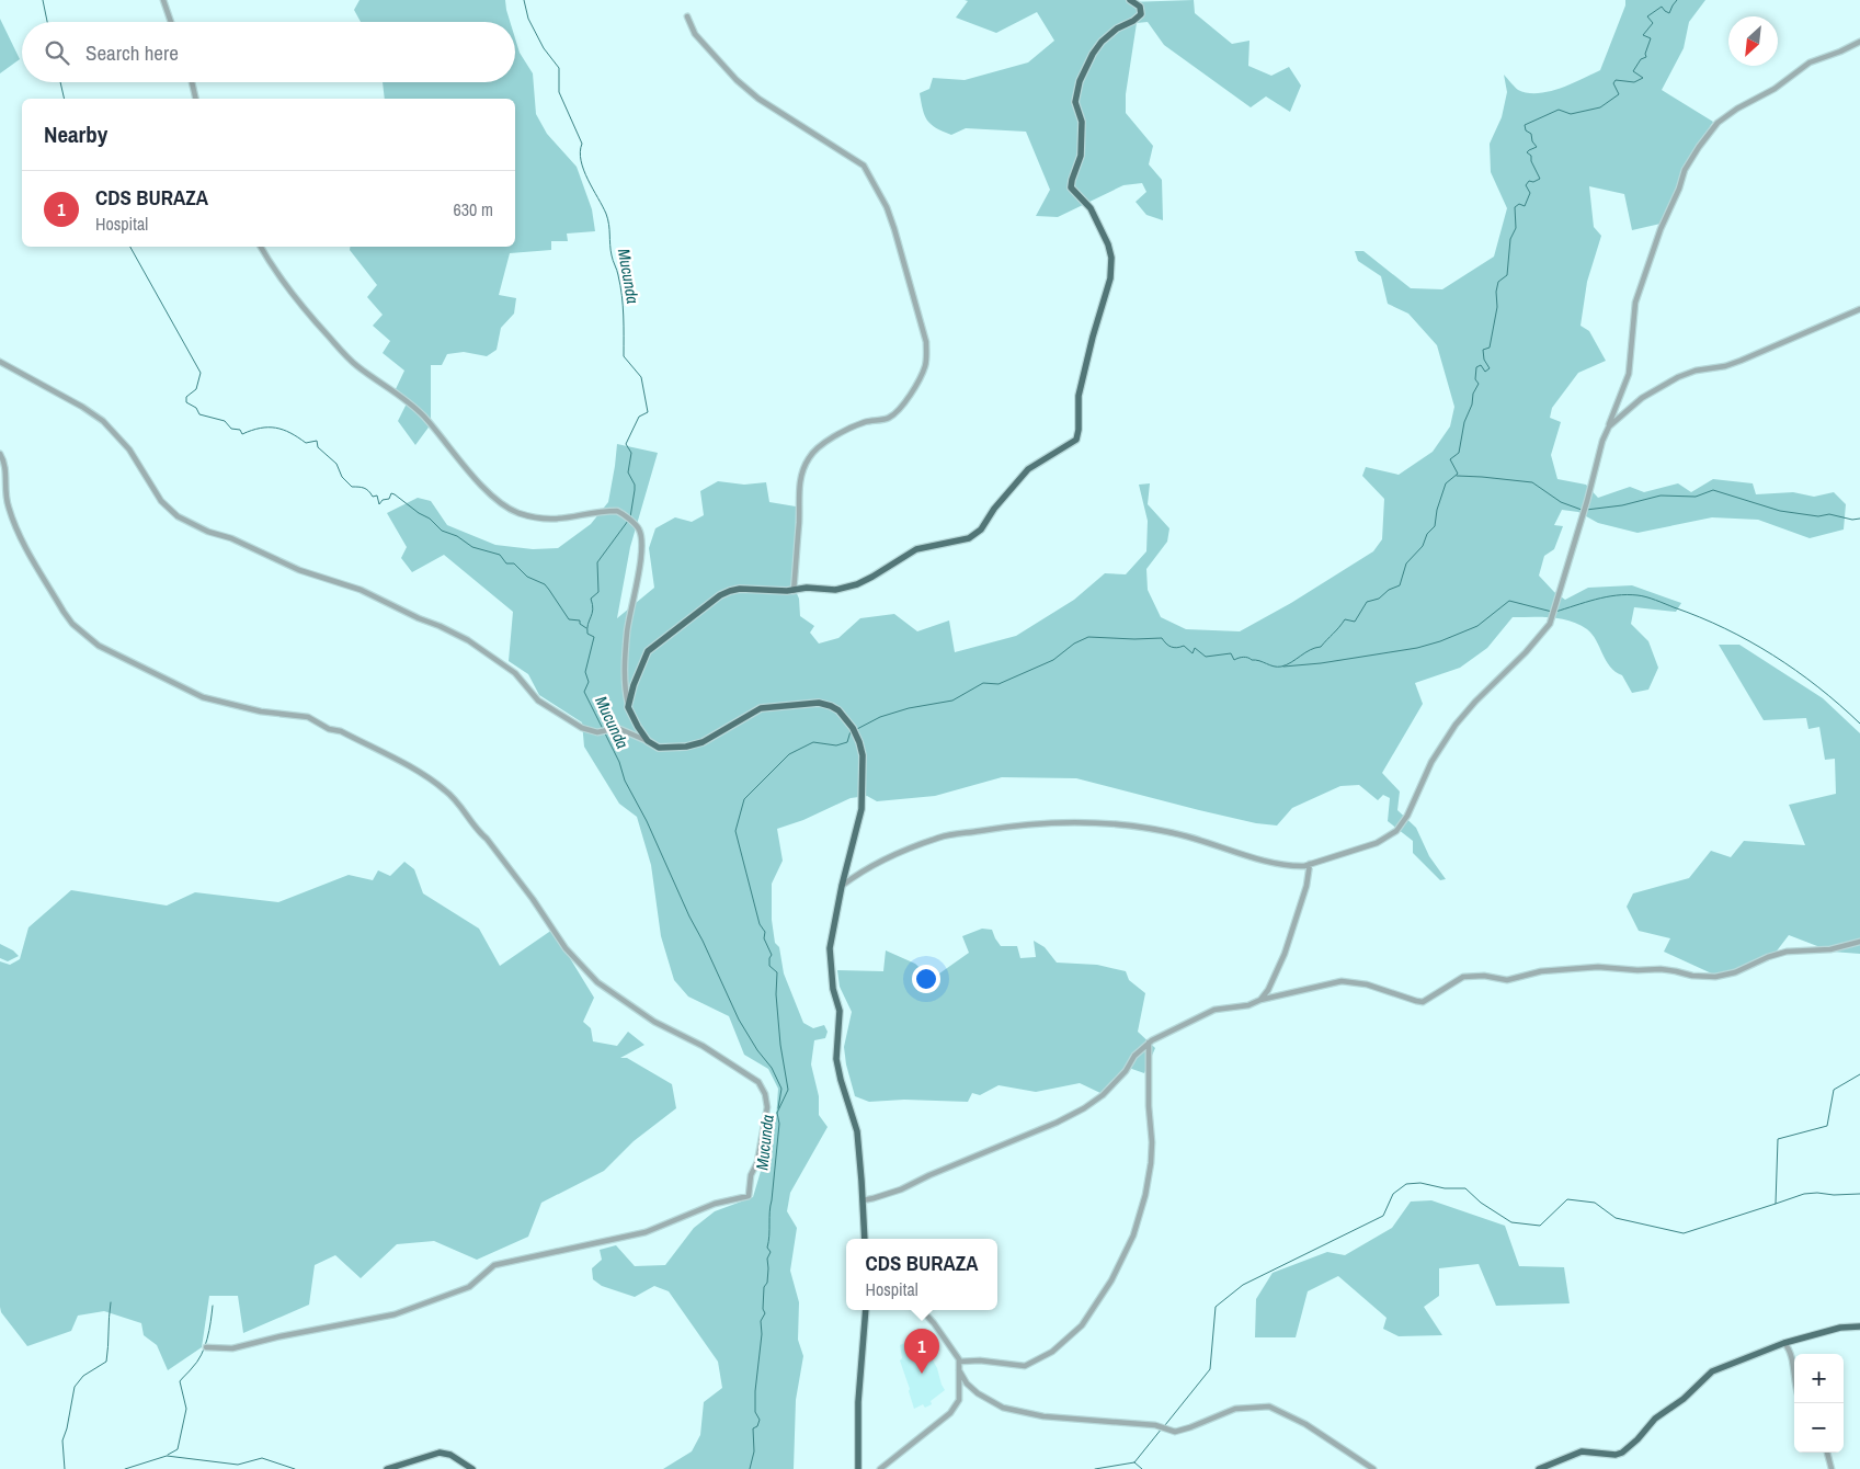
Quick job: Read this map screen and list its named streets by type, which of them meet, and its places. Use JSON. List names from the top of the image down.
{
  "water": ["Mucunda"],
  "north": "bottom left",
  "page": {
    "search": "Search here",
    "heading": "Nearby",
    "list": [
      {
        "mark": "1",
        "name": "CDS BURAZA",
        "note": "Hospital",
        "value": "630 m"
      }
    ],
    "popup": ["CDS BURAZA", "Hospital"],
    "pins": "1",
    "map_buttons": ["+", "−"]
  }
}
